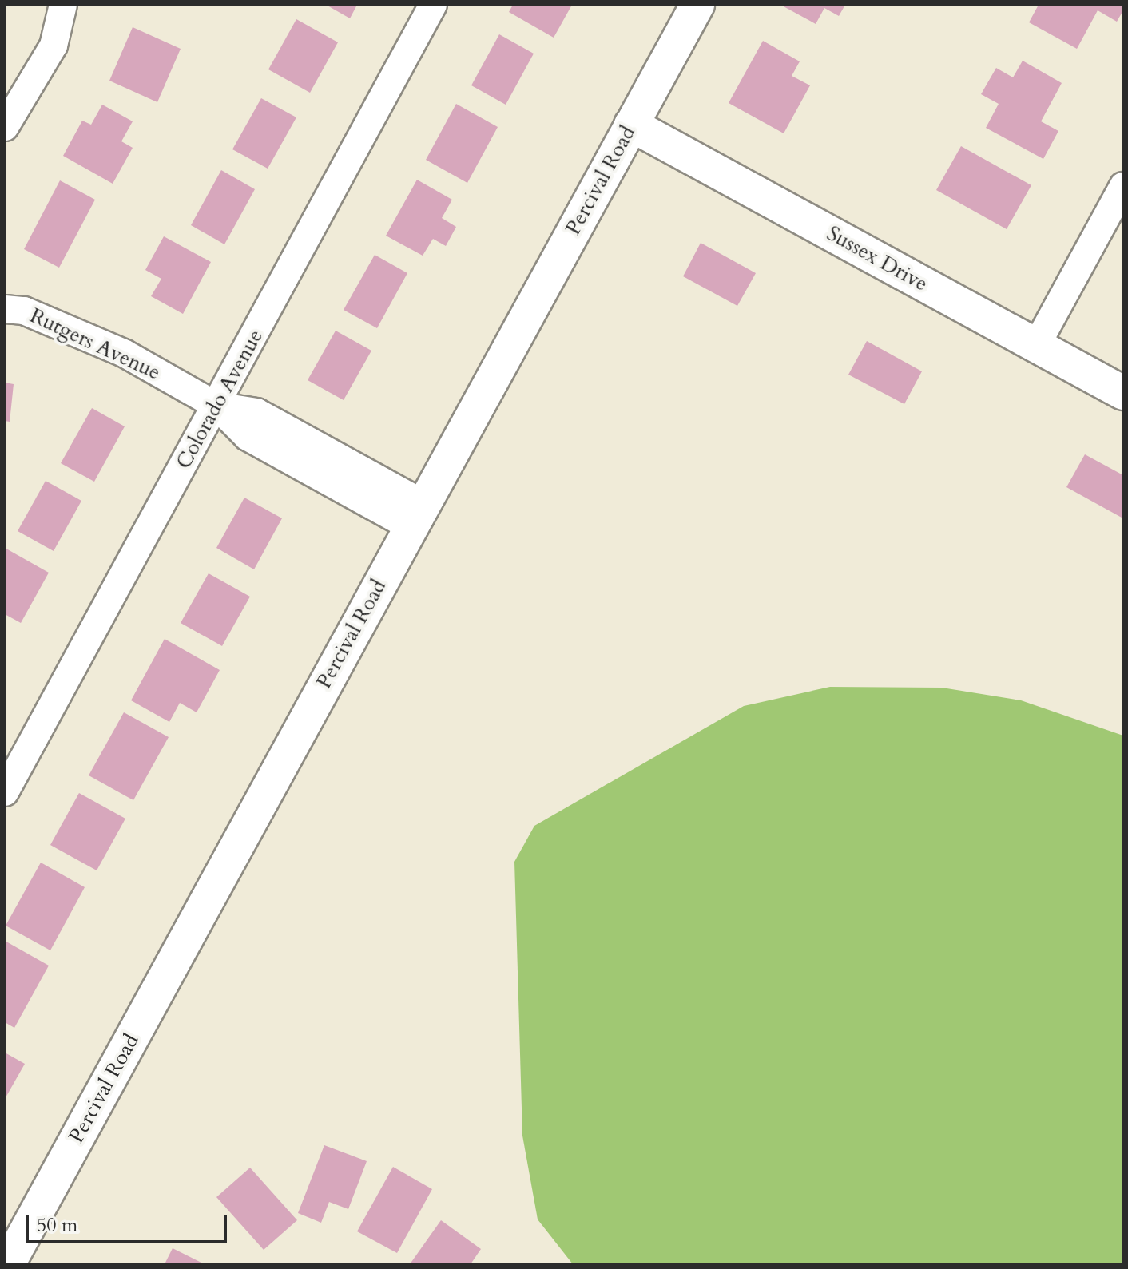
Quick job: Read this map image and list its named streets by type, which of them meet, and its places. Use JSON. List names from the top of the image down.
{
  "streets": {
    "street": [
      "Percival Road",
      "Sussex Drive",
      "Rutgers Avenue",
      "Colorado Avenue"
    ]
  },
  "crossings": [
    ["Percival Road", "Sussex Drive"],
    ["Percival Road", "Rutgers Avenue"],
    ["Rutgers Avenue", "Colorado Avenue"]
  ],
  "scale_bar": "50 m"
}
